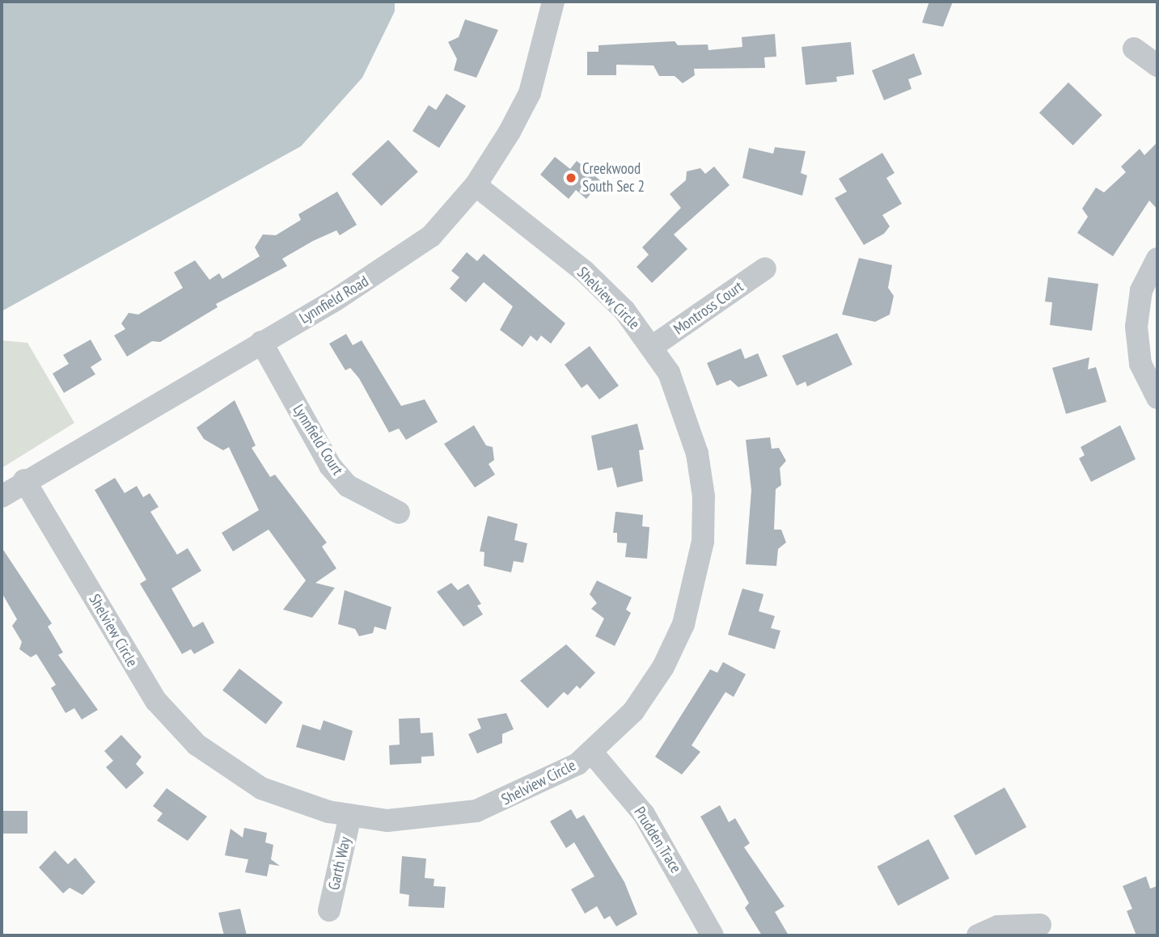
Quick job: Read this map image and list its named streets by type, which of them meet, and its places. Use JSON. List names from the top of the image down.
{
  "streets": {
    "street": [
      "Shelview Circle",
      "Lynnfield Road",
      "Montross Court",
      "Lynnfield Court",
      "Prudden Trace",
      "Garth Way"
    ]
  },
  "crossings": [
    ["Shelview Circle", "Lynnfield Road"],
    ["Shelview Circle", "Montross Court"],
    ["Shelview Circle", "Prudden Trace"],
    ["Shelview Circle", "Garth Way"],
    ["Lynnfield Road", "Lynnfield Court"]
  ],
  "places": ["Creekwood South Sec 2"]
}
